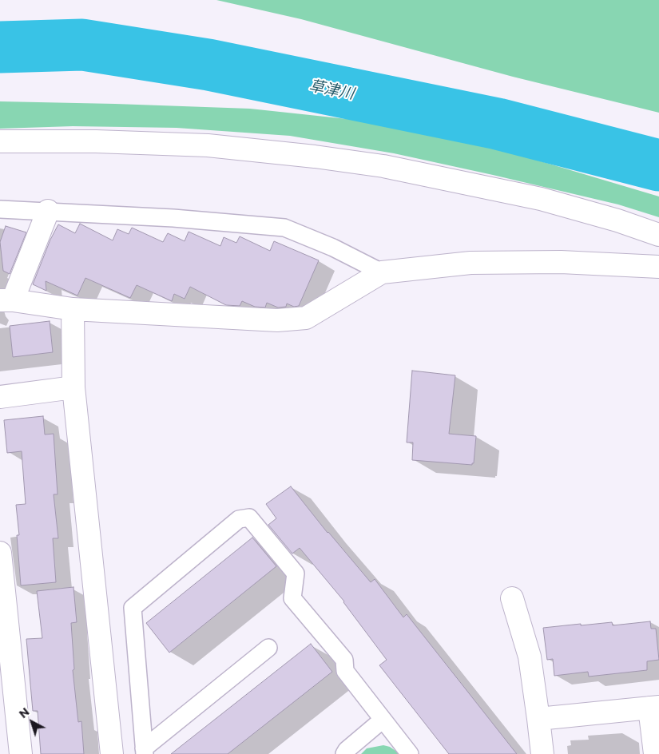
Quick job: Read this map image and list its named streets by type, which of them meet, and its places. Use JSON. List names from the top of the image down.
{
  "water": ["草津川"],
  "north": "top left"
}
